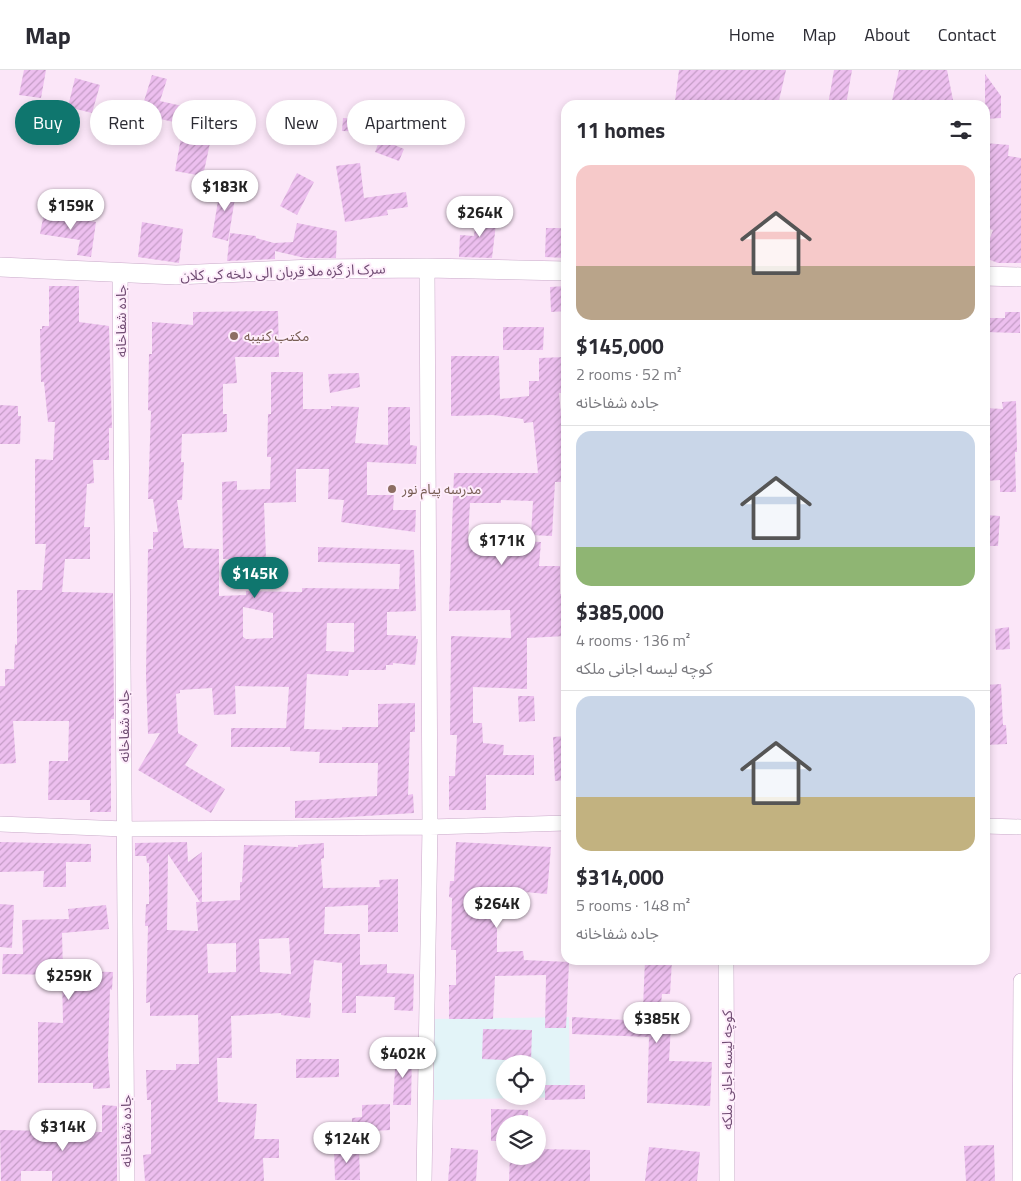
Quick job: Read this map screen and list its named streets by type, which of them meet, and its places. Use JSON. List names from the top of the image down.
{
  "streets": {
    "street": ["سرک از گزه ملا قربان الی دلخه کی کلان", "جاده شفاخانه", "کوچه لیسه اجانی ملکه"]
  },
  "crossings": [
    ["سرک از گزه ملا قربان الی دلخه کی کلان", "جاده شفاخانه"]
  ],
  "places": ["مکتب کنیبه", "مدرسه پیام نور"],
  "page": {
    "header": "Map",
    "nav": [
      "Home",
      "Map",
      "About",
      "Contact"
    ],
    "chip": [
      "Buy",
      "Rent",
      "Filters",
      "New",
      "Apartment"
    ],
    "heading": "11 homes",
    "list": [
      {
        "name": "$145,000",
        "note": "2 rooms · 52 m² · جاده شفاخانه"
      },
      {
        "name": "$385,000",
        "note": "4 rooms · 136 m² · کوچه لیسه اجانی ملکه"
      },
      {
        "name": "$314,000",
        "note": "5 rooms · 148 m² · جاده شفاخانه"
      }
    ],
    "price": [
      "$183K",
      "$159K",
      "$264K",
      "$171K",
      "$145K",
      "$264K",
      "$259K",
      "$385K",
      "$402K",
      "$314K",
      "$124K"
    ]
  }
}
